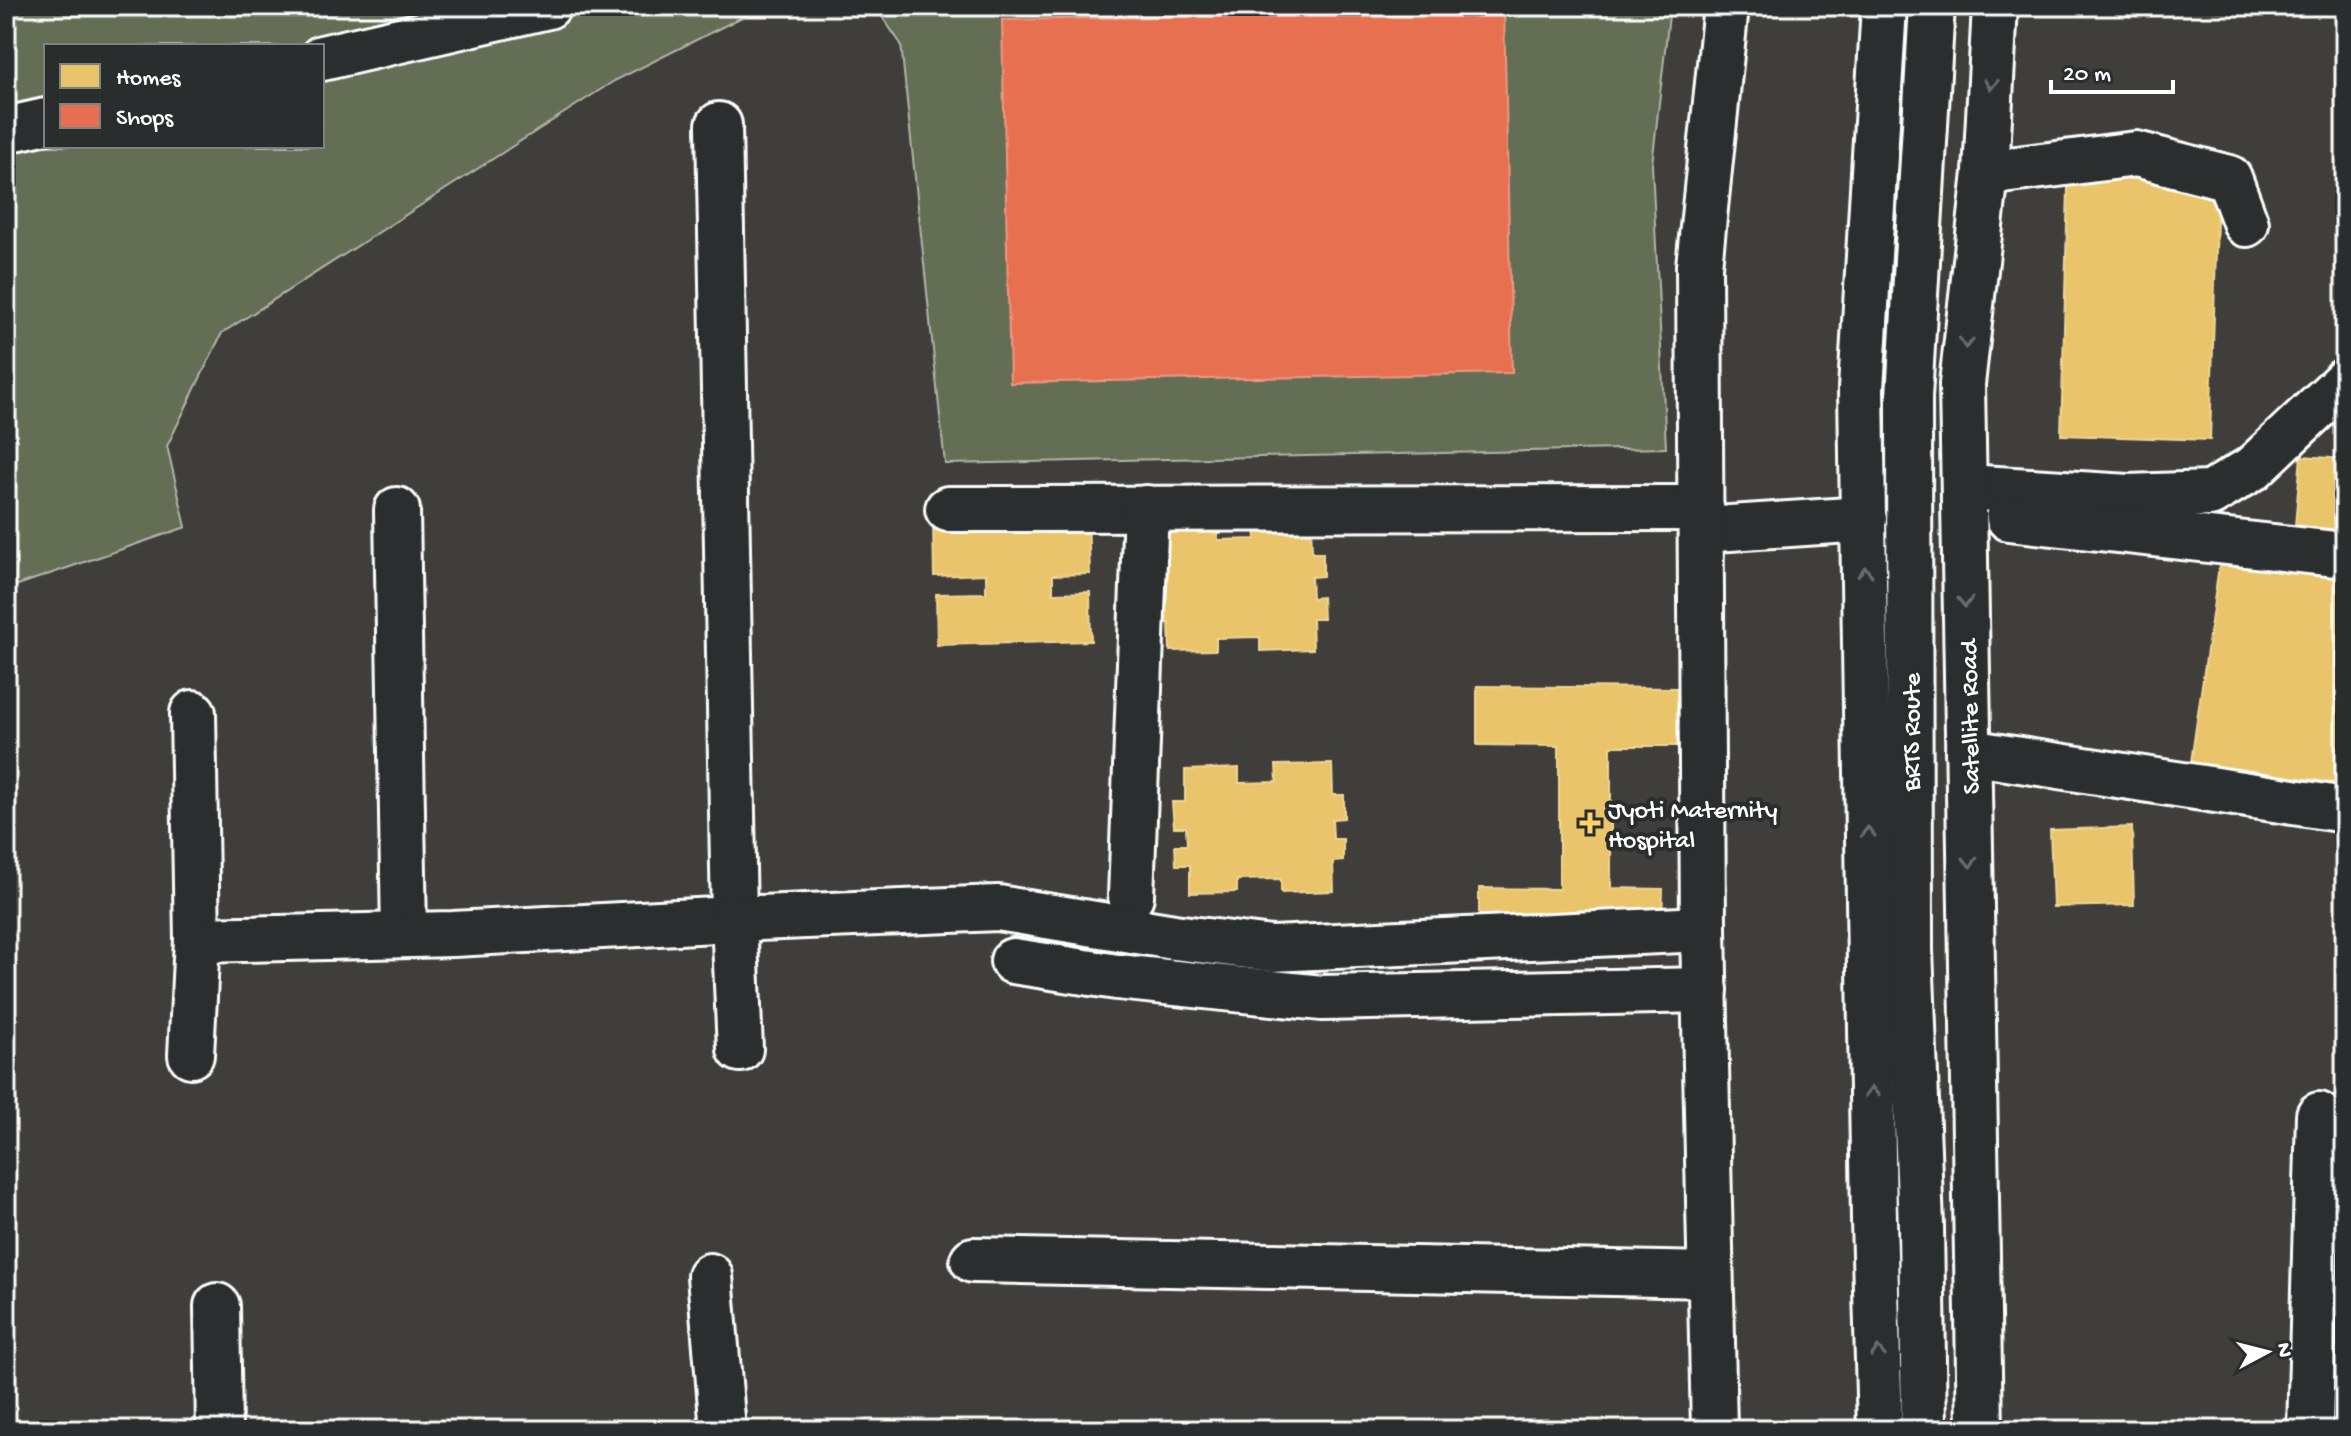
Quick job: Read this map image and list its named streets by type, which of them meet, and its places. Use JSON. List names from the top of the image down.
{
  "streets": {
    "street": ["Satellite Road", "BRTS Route"]
  },
  "places": {
    "health": ["Jyoti Maternity Hospital"]
  },
  "legend": ["Homes", "Shops"],
  "scale_bar": "20 m",
  "north": "right"
}
